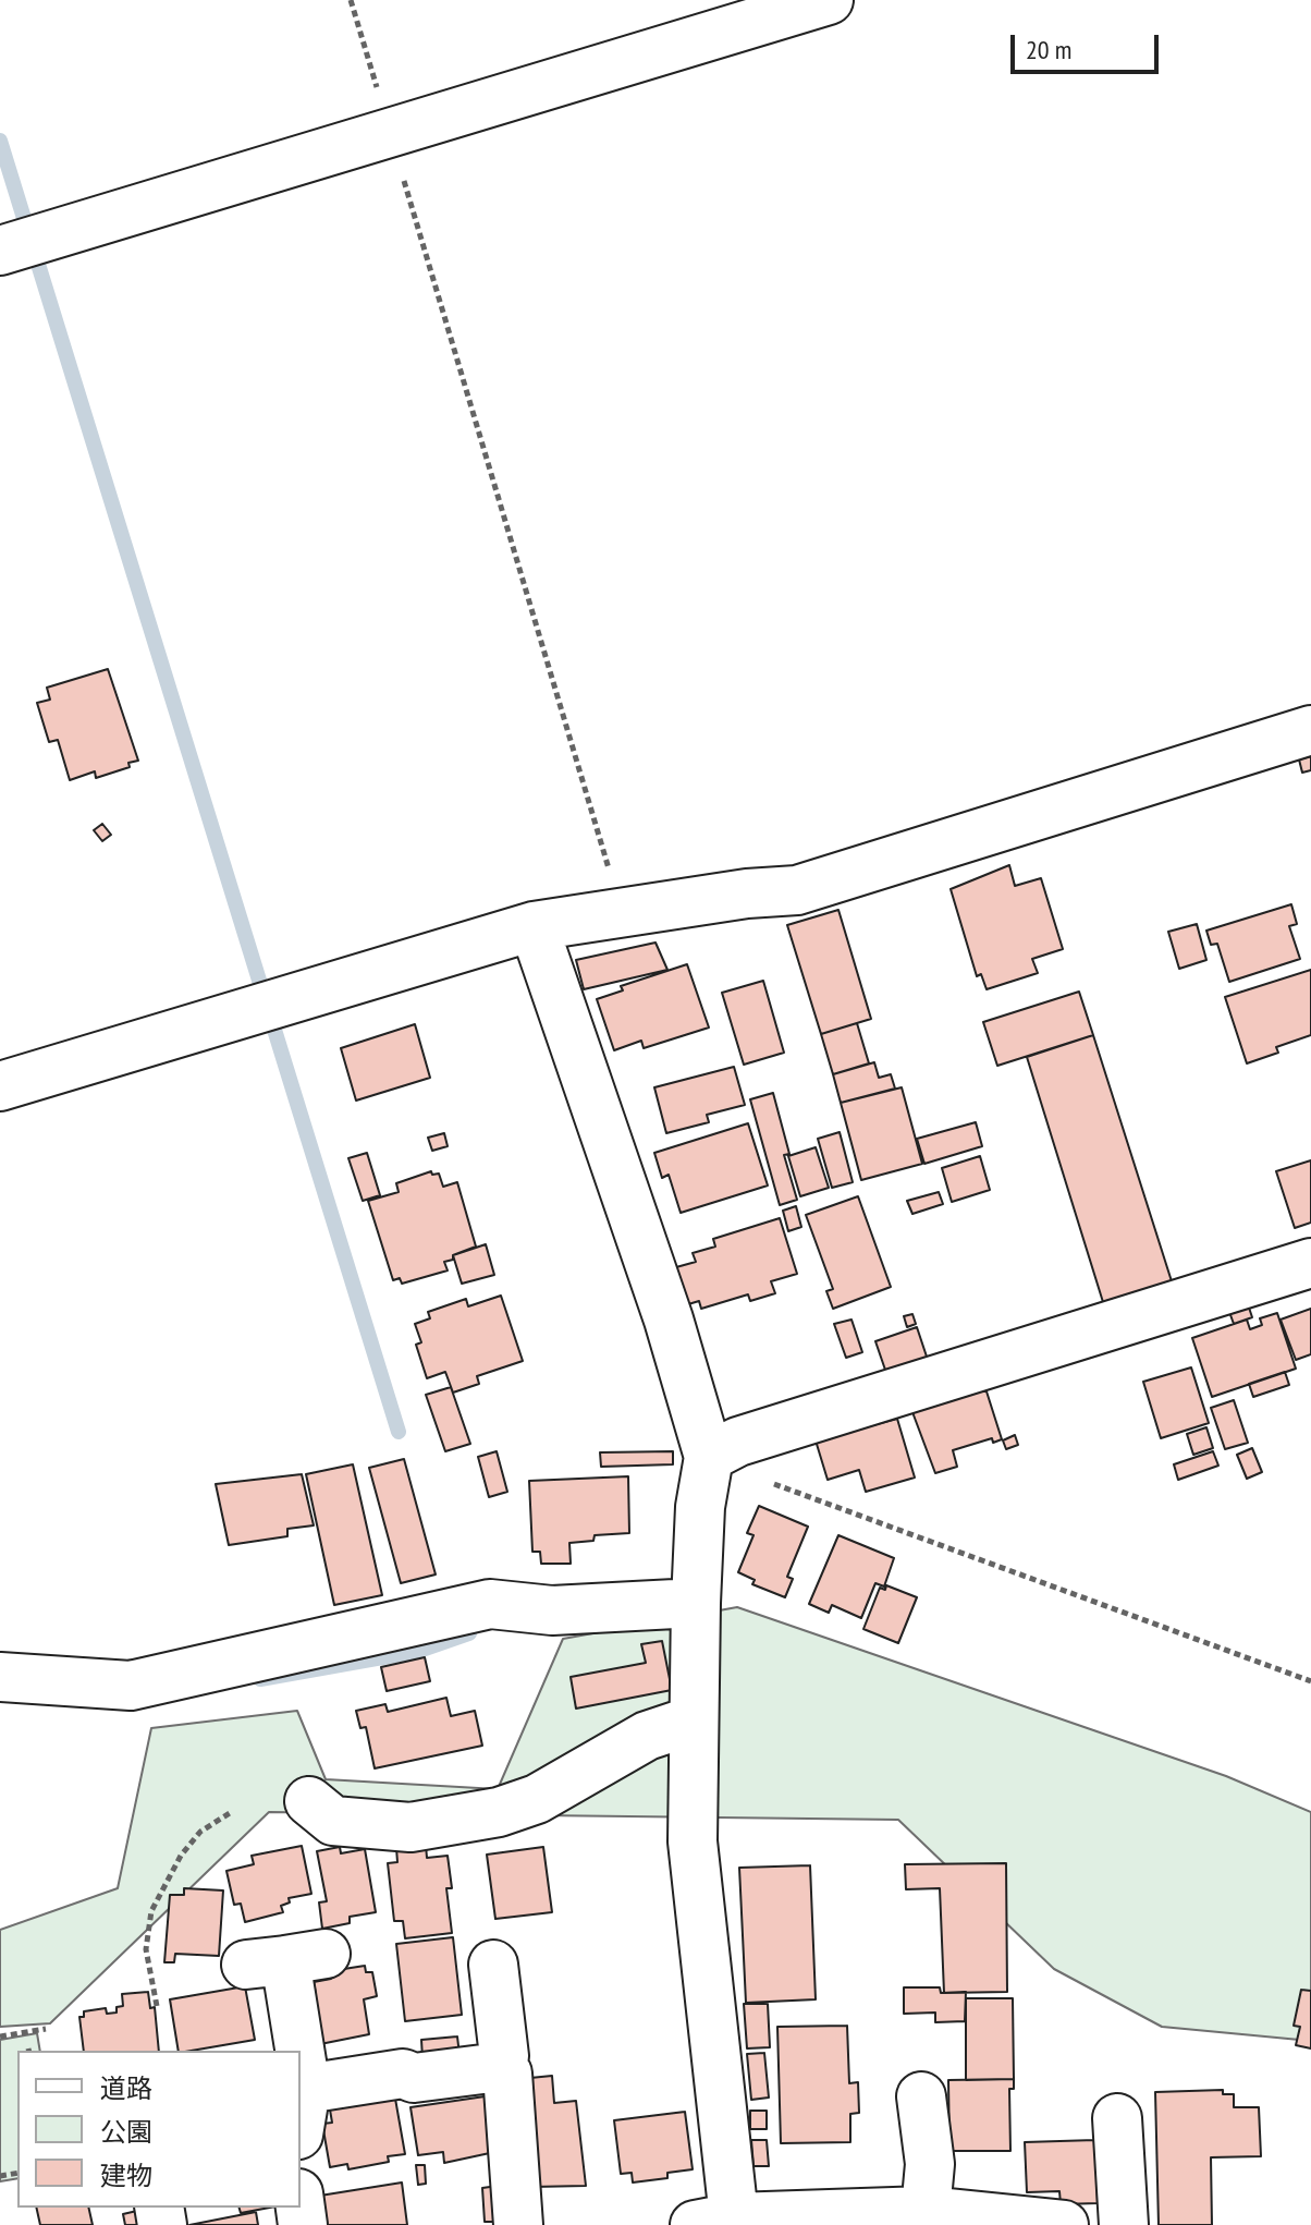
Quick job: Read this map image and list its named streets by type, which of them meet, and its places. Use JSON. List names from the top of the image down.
{
  "legend": ["道路", "公園", "建物"],
  "scale_bar": "20 m"
}
